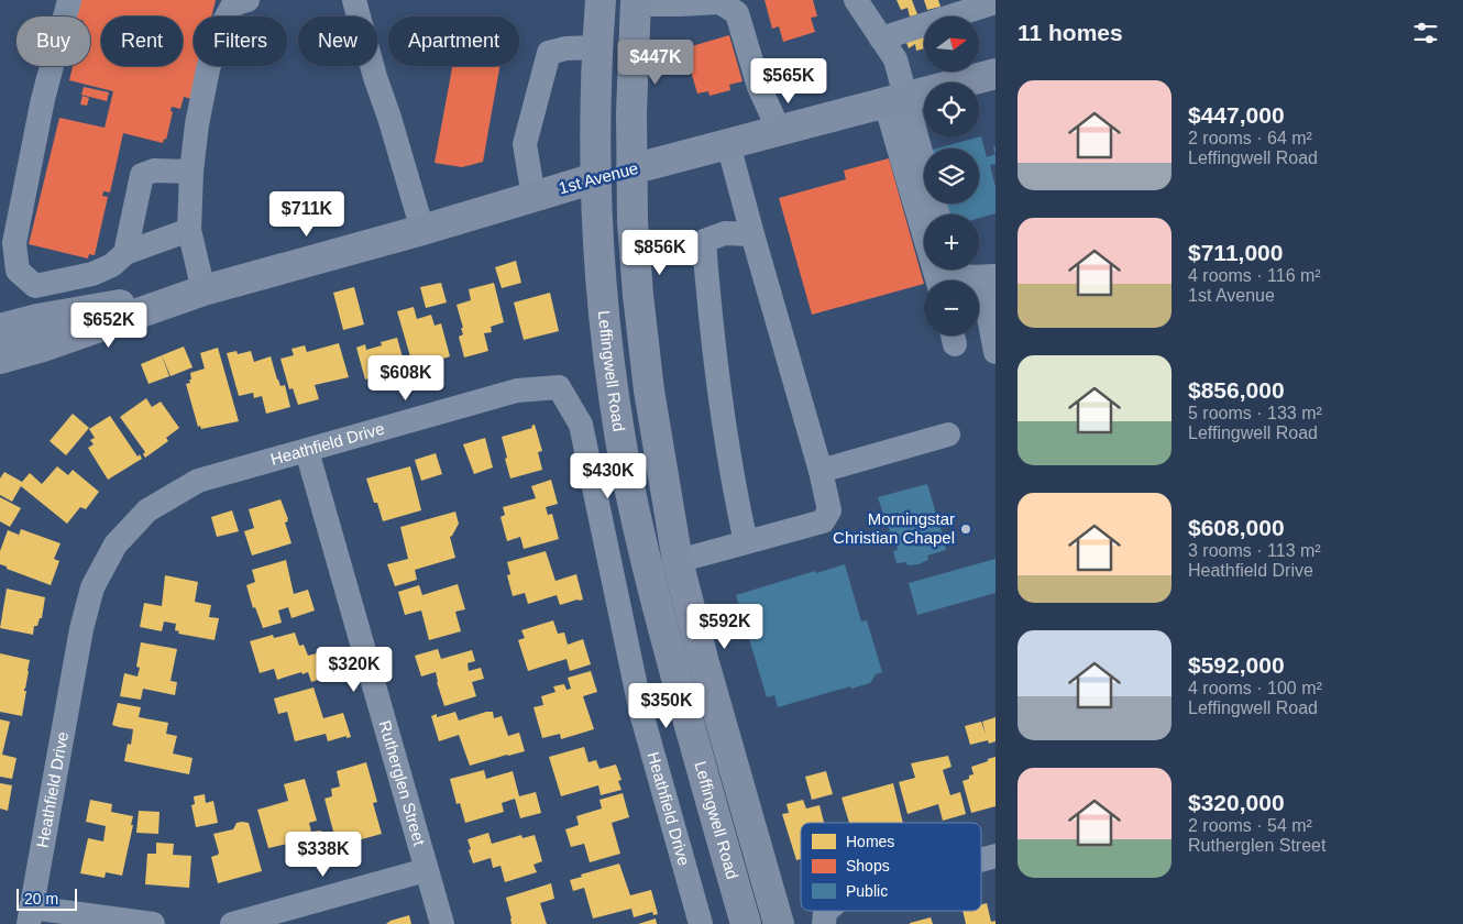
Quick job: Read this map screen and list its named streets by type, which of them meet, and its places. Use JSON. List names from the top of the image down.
{
  "streets": {
    "main road": ["1st Avenue", "Leffingwell Road"],
    "street": ["Heathfield Drive", "Rutherglen Street"]
  },
  "crossings": [
    ["1st Avenue", "Leffingwell Road"],
    ["Heathfield Drive", "Rutherglen Street"]
  ],
  "places": ["Morningstar Christian Chapel"],
  "legend": ["Homes", "Shops", "Public"],
  "scale_bar": "20 m",
  "north": "right",
  "page": {
    "heading": "11 homes",
    "map_buttons": ["+", "−"],
    "chip": [
      "Buy",
      "Rent",
      "Filters",
      "New",
      "Apartment"
    ],
    "price": [
      "$447K",
      "$565K",
      "$711K",
      "$856K",
      "$652K",
      "$608K",
      "$430K",
      "$592K",
      "$320K",
      "$350K",
      "$338K"
    ],
    "list": [
      {
        "name": "$447,000",
        "note": "2 rooms · 64 m² · Leffingwell Road"
      },
      {
        "name": "$711,000",
        "note": "4 rooms · 116 m² · 1st Avenue"
      },
      {
        "name": "$856,000",
        "note": "5 rooms · 133 m² · Leffingwell Road"
      },
      {
        "name": "$608,000",
        "note": "3 rooms · 113 m² · Heathfield Drive"
      },
      {
        "name": "$592,000",
        "note": "4 rooms · 100 m² · Leffingwell Road"
      },
      {
        "name": "$320,000",
        "note": "2 rooms · 54 m² · Rutherglen Street"
      }
    ],
    "scale": "20 m"
  }
}
